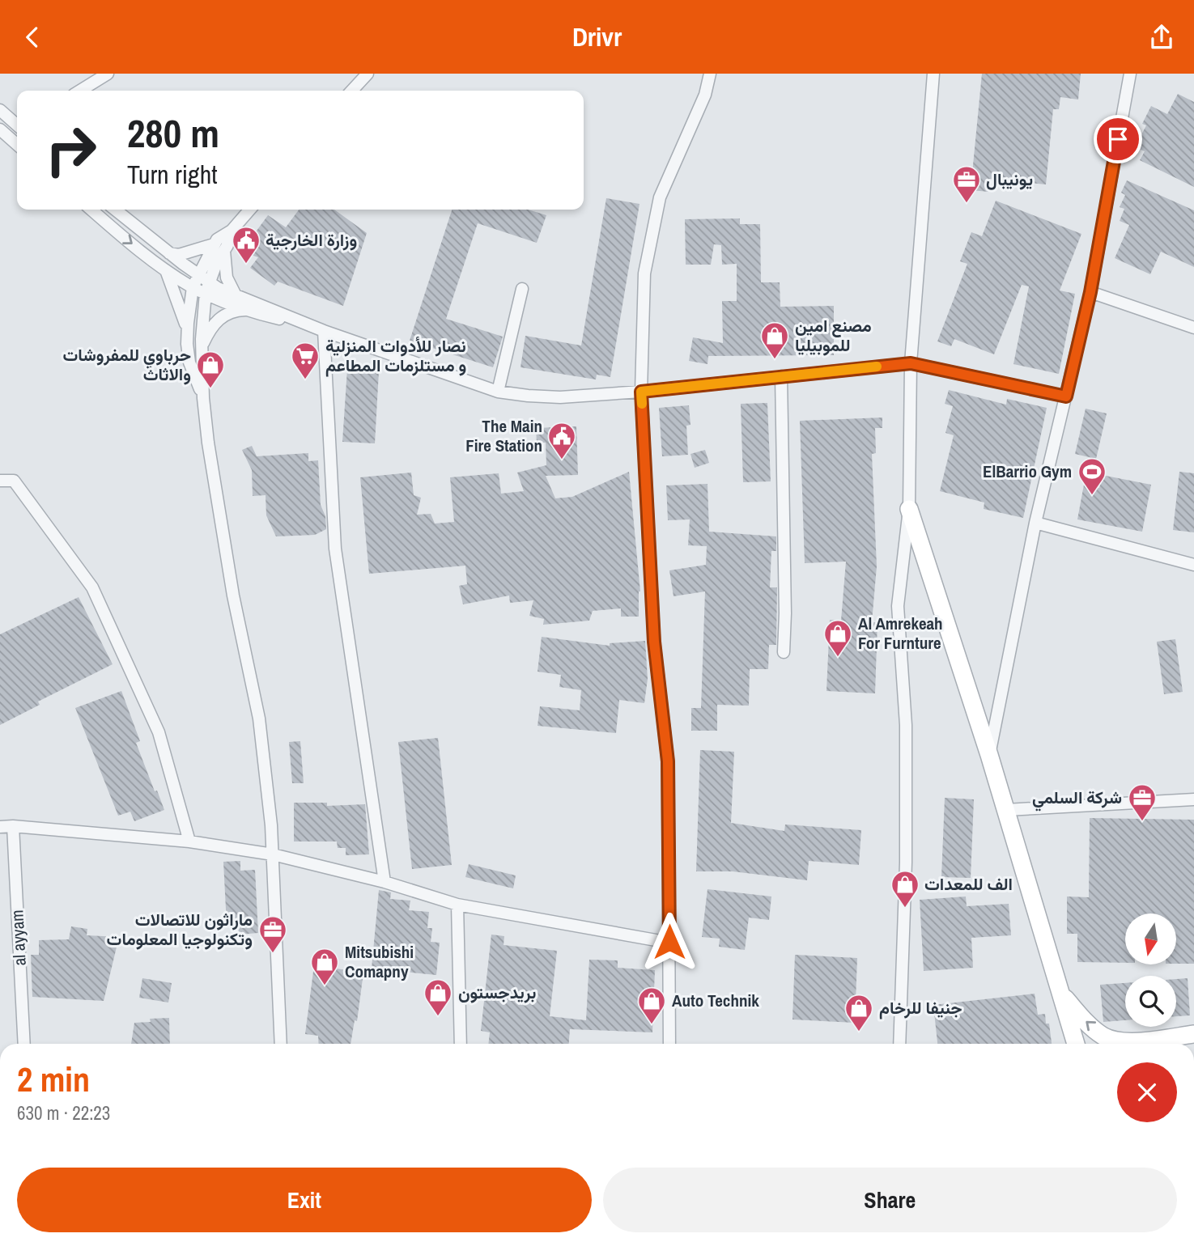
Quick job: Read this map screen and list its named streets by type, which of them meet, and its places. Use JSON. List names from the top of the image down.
{
  "streets": {
    "street": ["al ayyam"]
  },
  "places": {
    "office": ["يونيبال", "شركة السلمي", "ماراثون للاتصالات وتكنولوجيا المعلومات"],
    "public building": ["وزارة الخارجية", "The Main Fire Station"],
    "shop": [
      "مصنع امين للموبيليا",
      "حرباوي للمفروشات والاثاث",
      "Al Amrekeah For Furnture",
      "الف للمعدات",
      "Mitsubishi Comapny",
      "بريدجستون",
      "Auto Technik",
      "جنيفا للرخام"
    ],
    "supermarket": ["نصار للأدوات المنزلية و مستلزمات المطاعم"],
    "sports": ["ElBarrio Gym"]
  },
  "north": "bottom",
  "page": {
    "header": "Drivr",
    "turn": ["280 m", "Turn right"],
    "heading": ["2 min", "630 m · 22:23"],
    "buttons": ["Exit", "Share"]
  }
}
